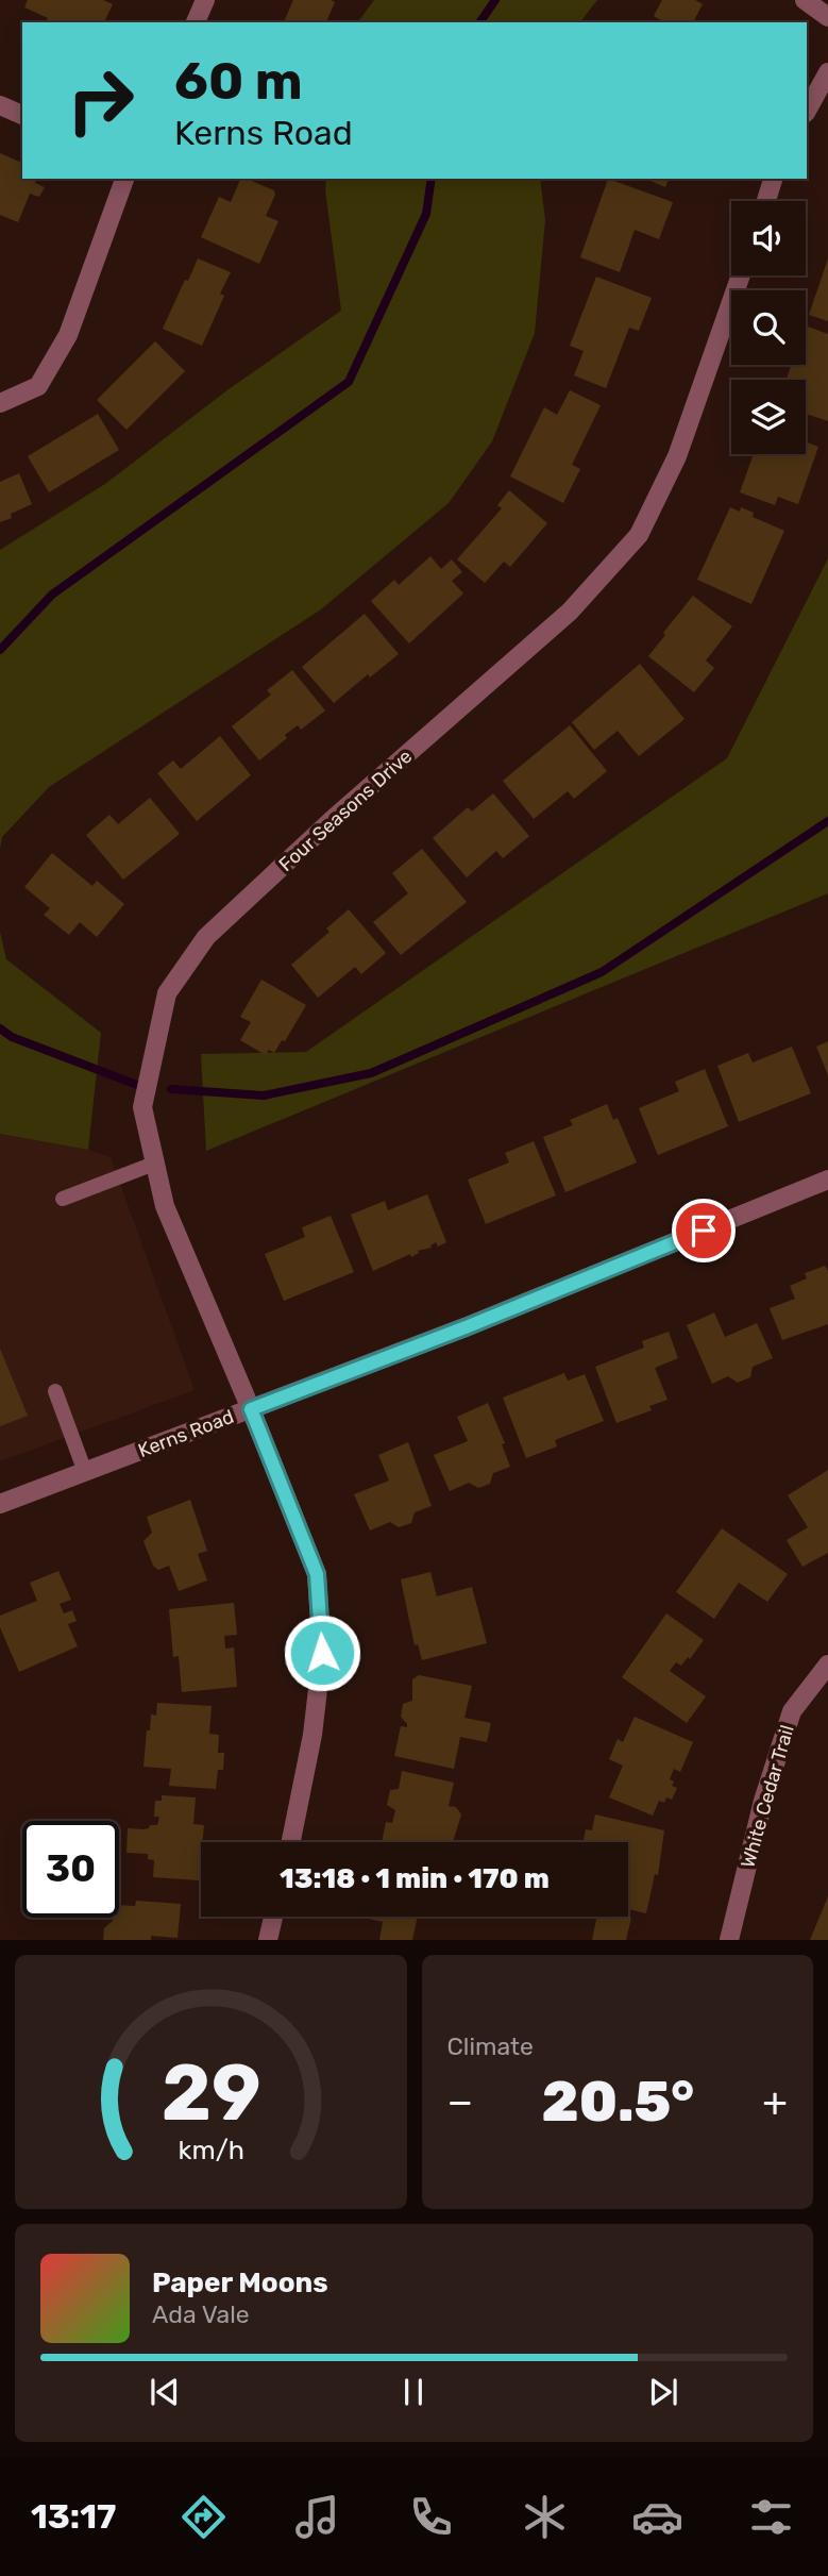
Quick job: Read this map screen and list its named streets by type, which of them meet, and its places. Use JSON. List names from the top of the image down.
{
  "streets": {
    "street": ["Four Seasons Drive", "Kerns Road", "White Cedar Trail"]
  },
  "crossings": [
    ["Four Seasons Drive", "Kerns Road"]
  ],
  "page": {
    "turn": ["60 m", "Kerns Road"],
    "limit": "30",
    "trip": "13:18 · 1 min · 170 m",
    "tile": "Climate",
    "heat": ["−", "20.5°", "+"],
    "song": ["Paper Moons", "Ada Vale"],
    "tabs": "13:17",
    "gauge": ["29", "km/h"]
  }
}
